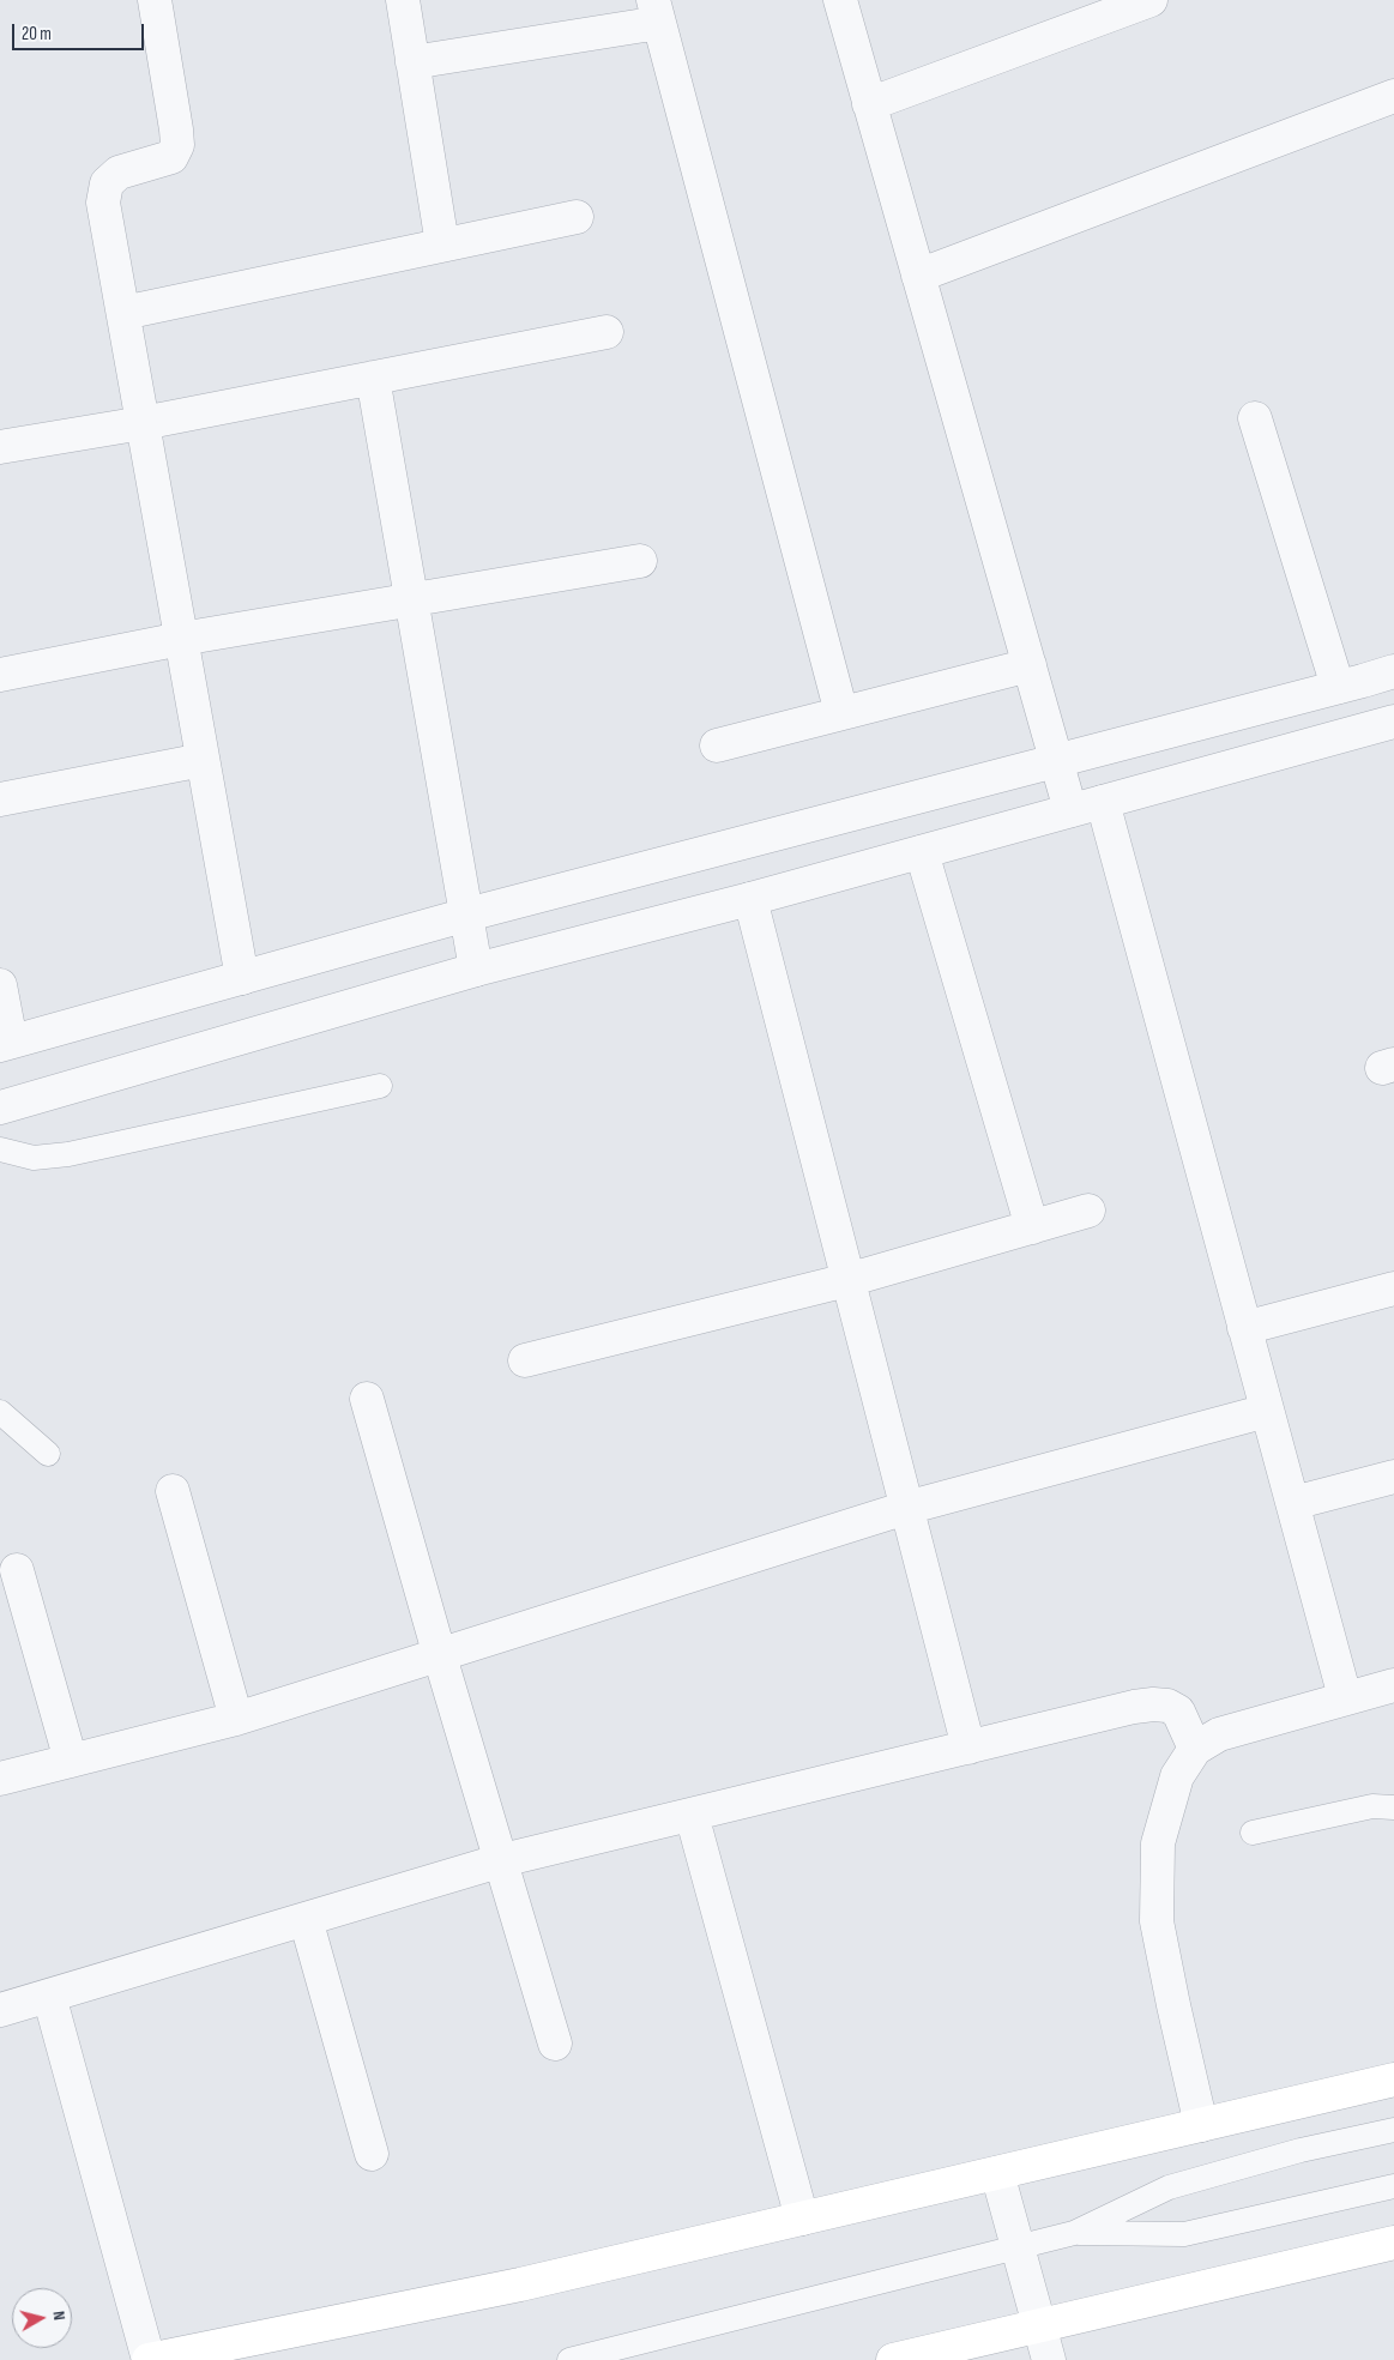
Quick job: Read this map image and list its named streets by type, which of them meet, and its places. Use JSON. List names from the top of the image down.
{
  "scale_bar": "20 m",
  "north": "right"
}
